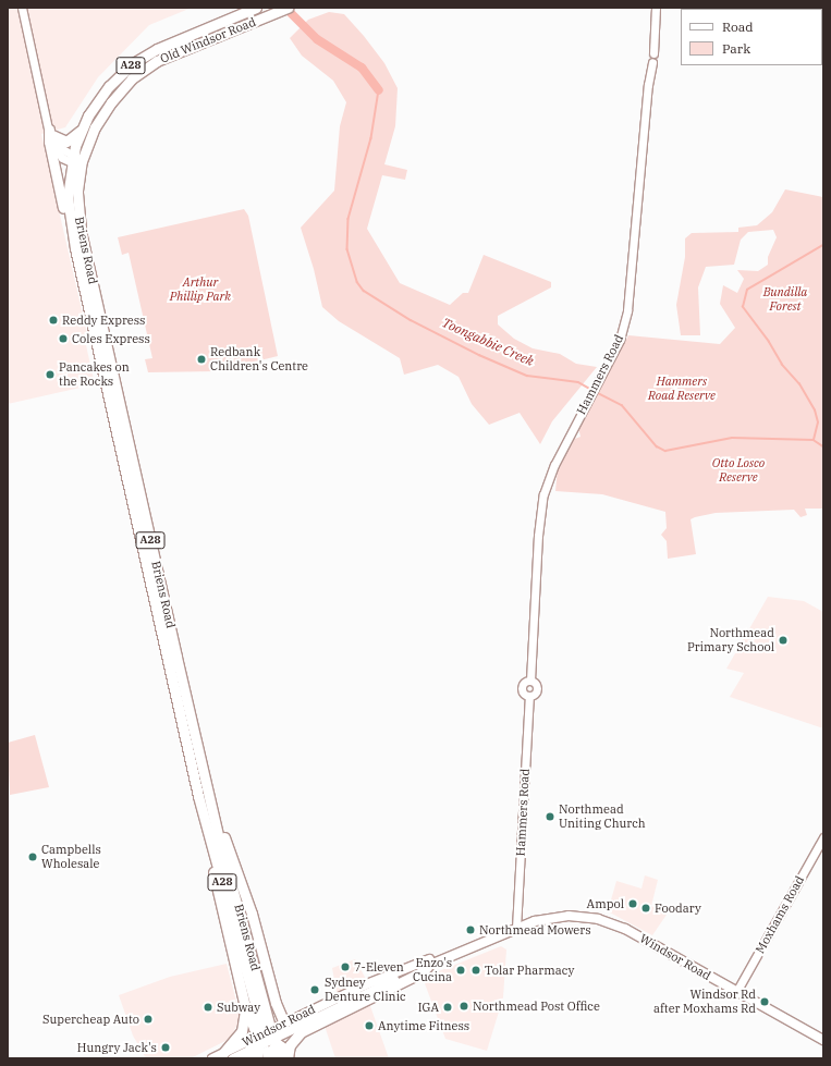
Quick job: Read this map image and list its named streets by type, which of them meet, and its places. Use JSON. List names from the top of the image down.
{
  "streets": {
    "highway": ["Old Windsor Road", "A28", "Briens Road"],
    "main road": ["Windsor Road"],
    "street": ["Hammers Road", "Moxhams Road"]
  },
  "crossings": [
    ["Old Windsor Road", "Briens Road"],
    ["A28", "Briens Road"],
    ["A28", "Windsor Road"],
    ["Briens Road", "Windsor Road"],
    ["Hammers Road", "Windsor Road"],
    ["Moxhams Road", "Windsor Road"]
  ],
  "water": ["Toongabbie Creek"],
  "parks": [
    "Arthur Phillip Park",
    "Bundilla Forest",
    "Hammers Road Reserve",
    "Otto Losco Reserve"
  ],
  "places": [
    "Reddy Express",
    "Coles Express",
    "Redbank Children's Centre",
    "Pancakes on the Rocks",
    "Northmead Primary School",
    "Northmead Uniting Church",
    "Campbells Wholesale",
    "Ampol",
    "Foodary",
    "Northmead Mowers",
    "7-Eleven",
    "Enzo's Cucina",
    "Tolar Pharmacy",
    "Sydney Denture Clinic",
    "Windsor Rd after Moxhams Rd",
    "Northmead Post Office",
    "Subway",
    "IGA",
    "Supercheap Auto",
    "Anytime Fitness",
    "Hungry Jack's"
  ],
  "legend": ["Road", "Park"]
}
